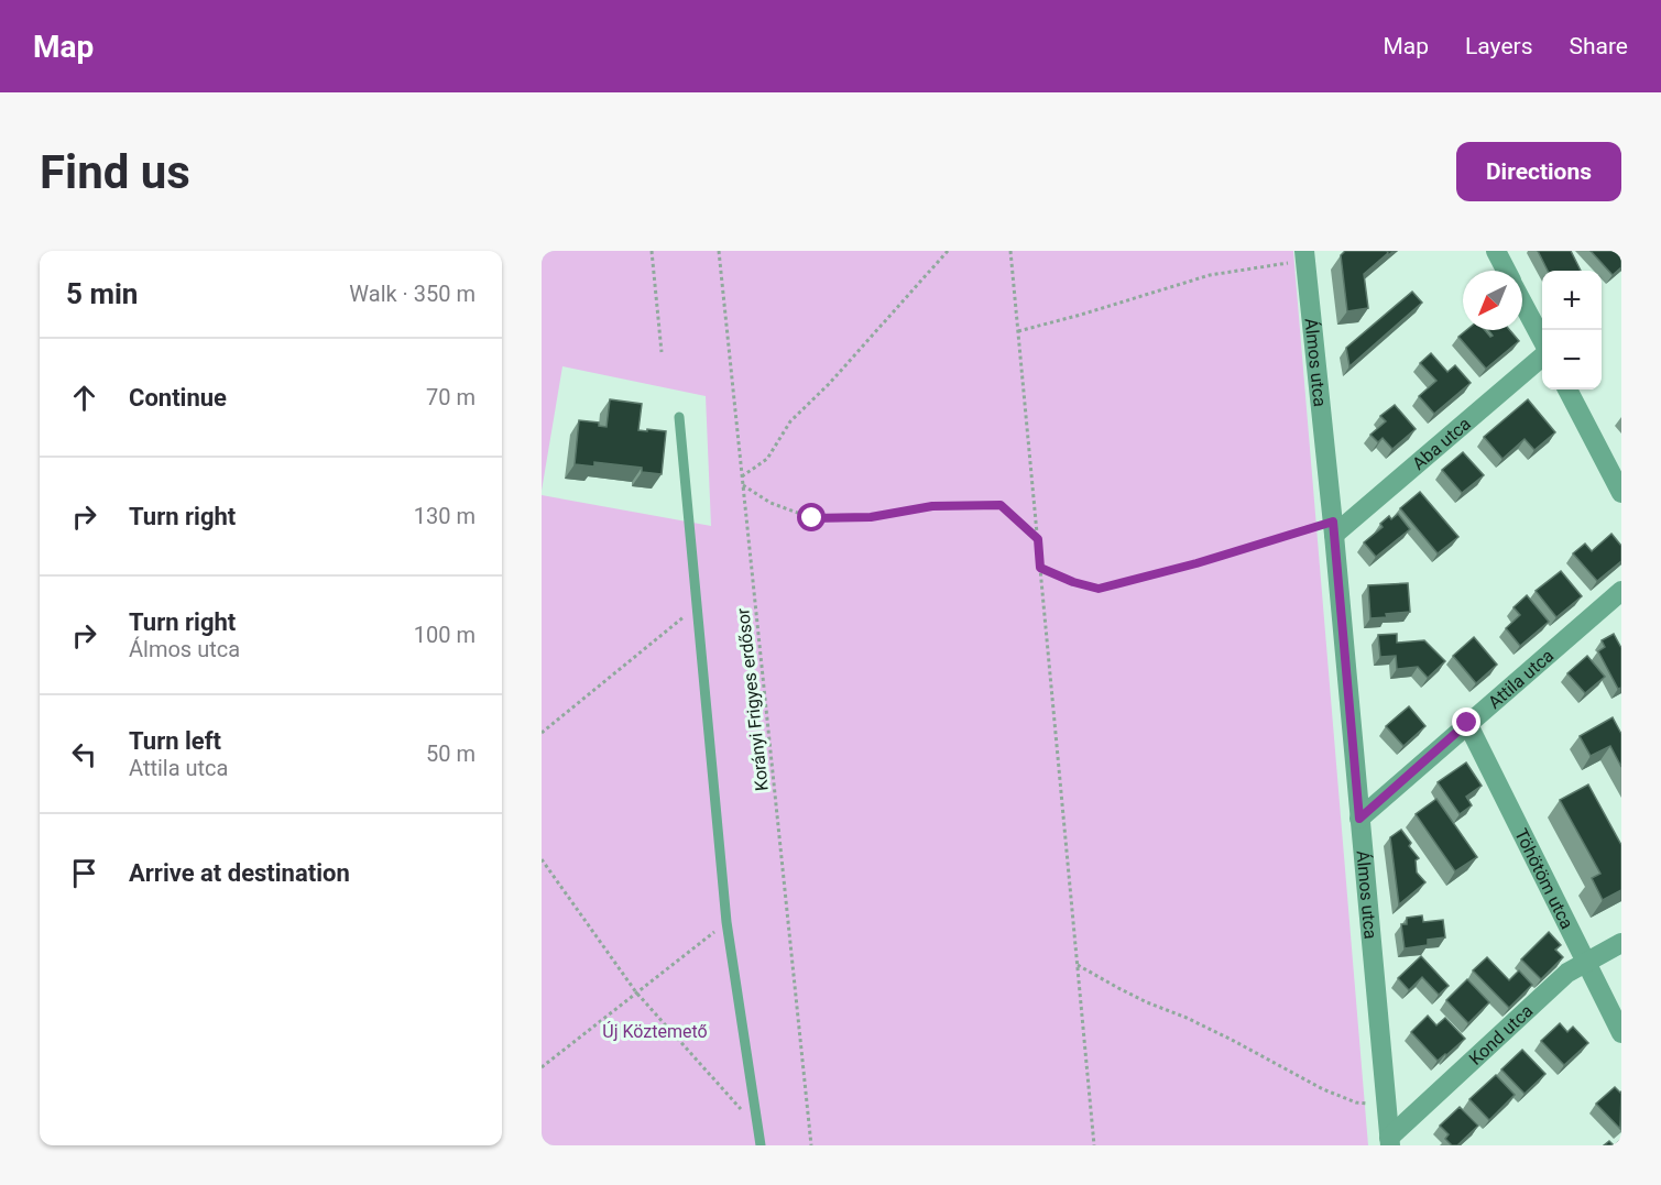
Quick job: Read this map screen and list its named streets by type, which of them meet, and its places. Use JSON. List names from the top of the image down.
{
  "streets": {
    "street": [
      "Álmos utca",
      "Aba utca",
      "Attila utca",
      "Töhötöm utca",
      "Kond utca"
    ],
    "path": ["Korányi Frigyes erdősor"]
  },
  "crossings": [
    ["Álmos utca", "Aba utca"],
    ["Álmos utca", "Attila utca"],
    ["Álmos utca", "Kond utca"],
    ["Attila utca", "Töhötöm utca"],
    ["Töhötöm utca", "Kond utca"]
  ],
  "parks": ["Új Köztemető"],
  "north": "bottom left",
  "page": {
    "header": "Map",
    "nav": ["Map", "Layers", "Share"],
    "buttons": "Directions",
    "title": "Find us",
    "heading": ["5 min", "Walk · 350 m"],
    "map_buttons": ["+", "−"],
    "list": [
      ["Continue", "70 m"],
      ["Turn right", "130 m"],
      ["Turn right", "Álmos utca", "100 m"],
      ["Turn left", "Attila utca", "50 m"],
      "Arrive at destination"
    ]
  }
}
